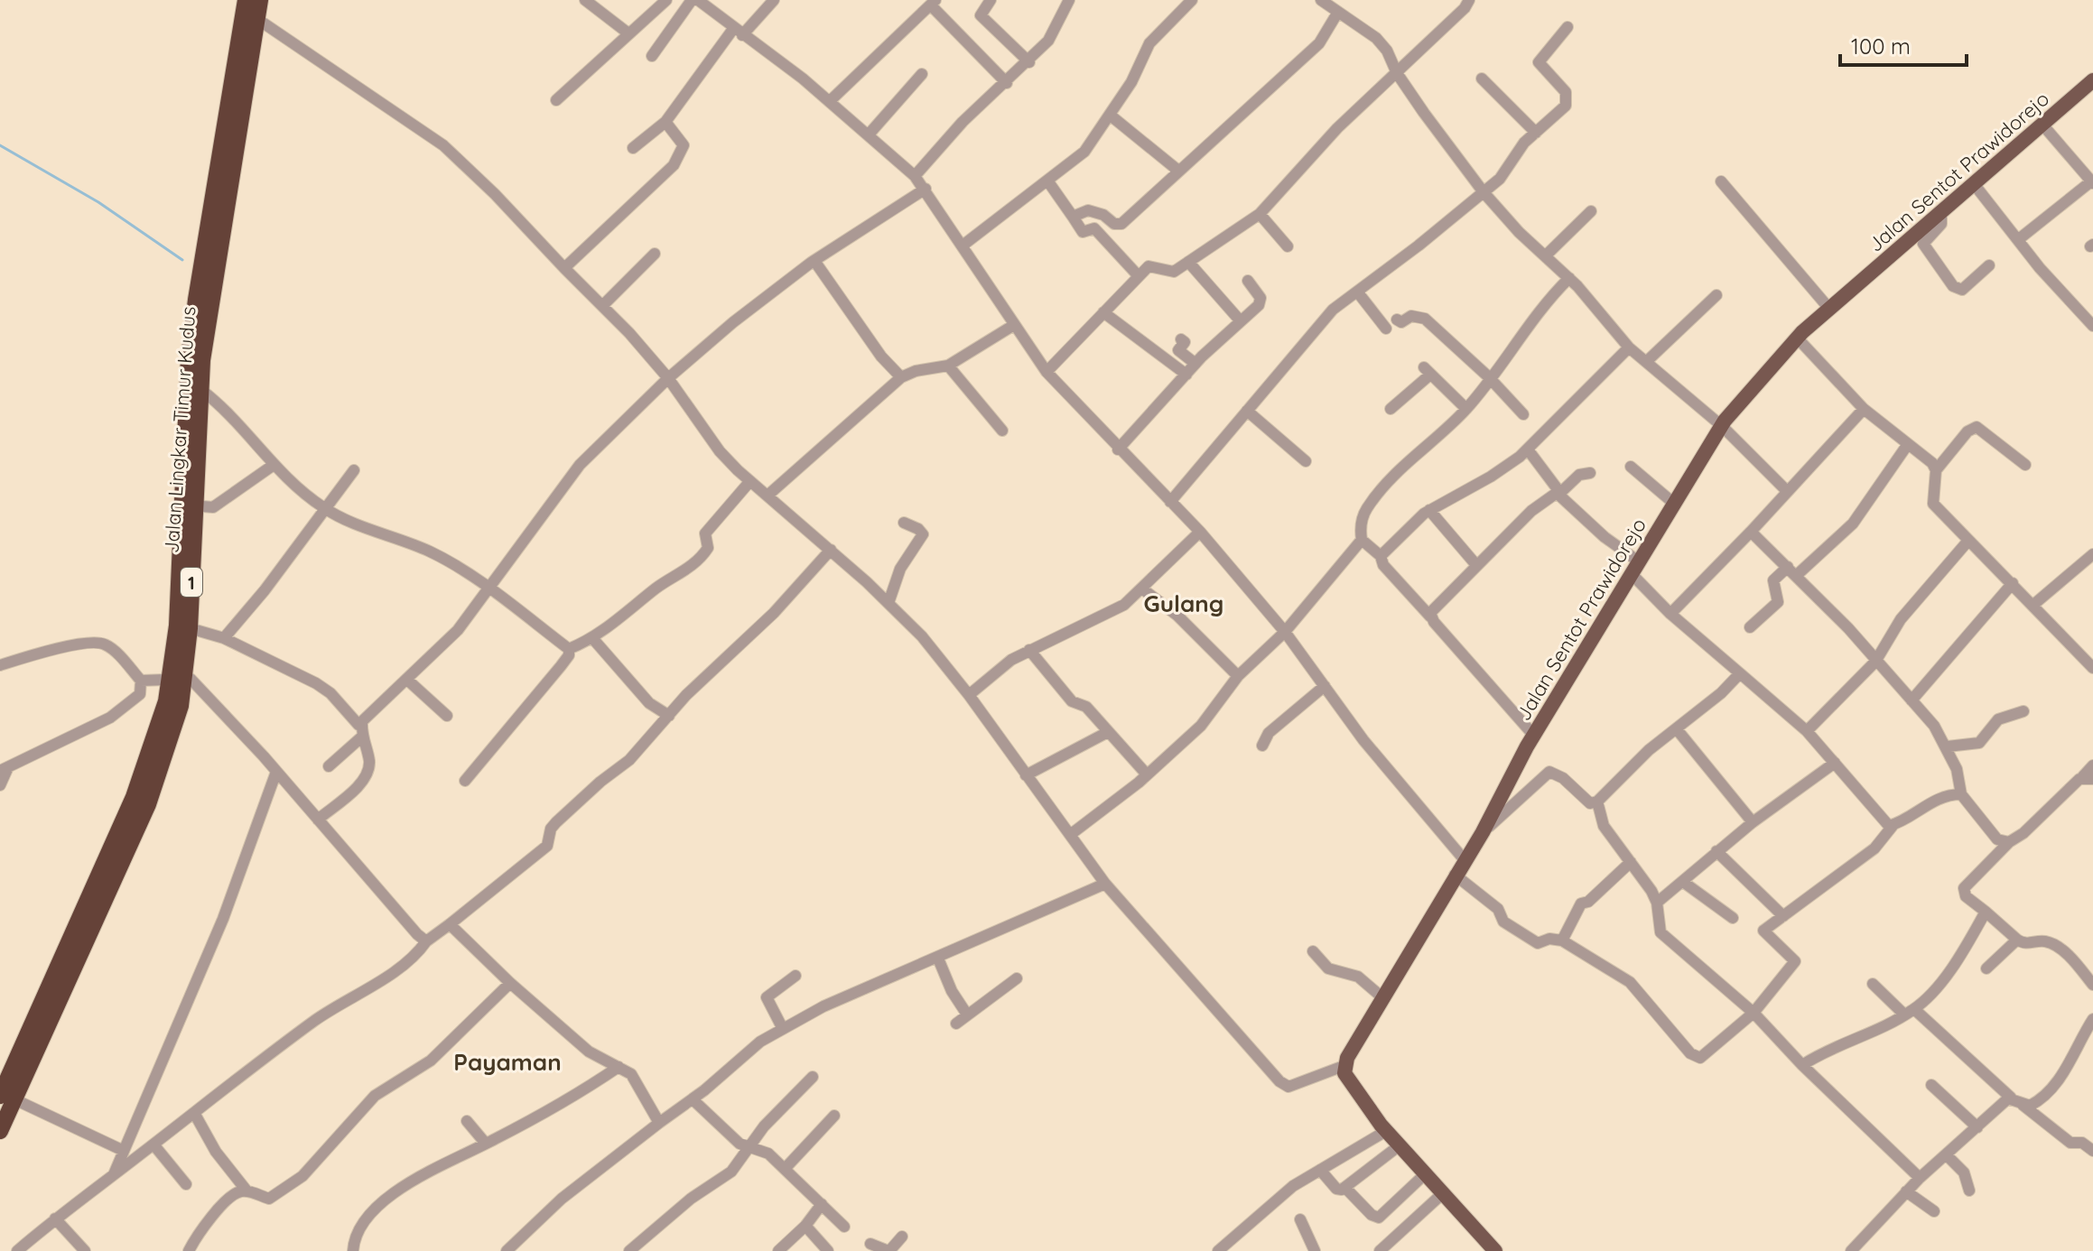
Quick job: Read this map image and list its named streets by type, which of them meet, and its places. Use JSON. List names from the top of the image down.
{
  "streets": {
    "highway": ["Jalan Lingkar Timur Kudus", "1"],
    "main road": ["Jalan Sentot Prawidorejo"]
  },
  "districts": ["Gulang", "Payaman"],
  "scale_bar": "100 m"
}
